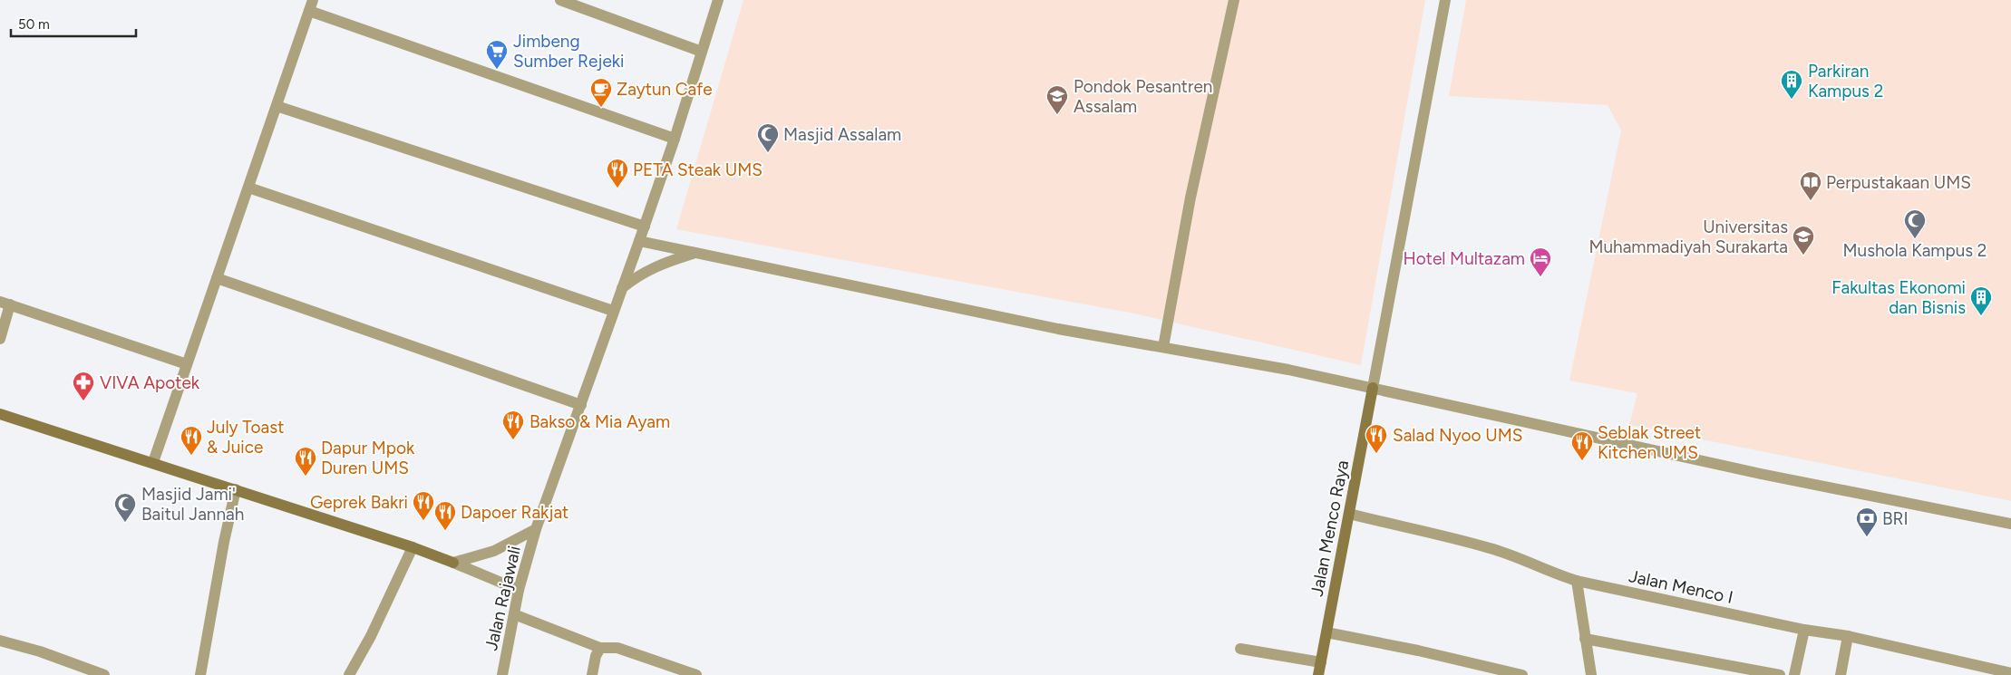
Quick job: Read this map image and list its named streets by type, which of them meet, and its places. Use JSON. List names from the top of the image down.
{
  "streets": {
    "main road": ["Jalan Menco Raya"],
    "street": ["Jalan Menco I", "Jalan Rajawali"]
  },
  "crossings": [
    ["Jalan Menco Raya", "Jalan Menco I"]
  ],
  "places": {
    "supermarket": ["Jimbeng Sumber Rejeki"],
    "building": ["Parkiran Kampus 2", "Fakultas Ekonomi dan Bisnis"],
    "cafe": ["Zaytun Cafe"],
    "school or university": ["Pondok Pesantren Assalam", "Universitas Muhammadiyah Surakarta"],
    "mosque": ["Masjid Assalam", "Mushola Kampus 2", "Masjid Jami' Baitul Jannah"],
    "restaurant": [
      "PETA Steak UMS",
      "Bakso & Mia Ayam",
      "Salad Nyoo UMS",
      "July Toast & Juice",
      "Seblak Street Kitchen UMS",
      "Dapur Mpok Duren UMS",
      "Geprek Bakri",
      "Dapoer Rakjat"
    ],
    "library": ["Perpustakaan UMS"],
    "hotel": ["Hotel Multazam"],
    "pharmacy": ["VIVA Apotek"],
    "bank": ["BRI"]
  },
  "scale_bar": "50 m"
}
